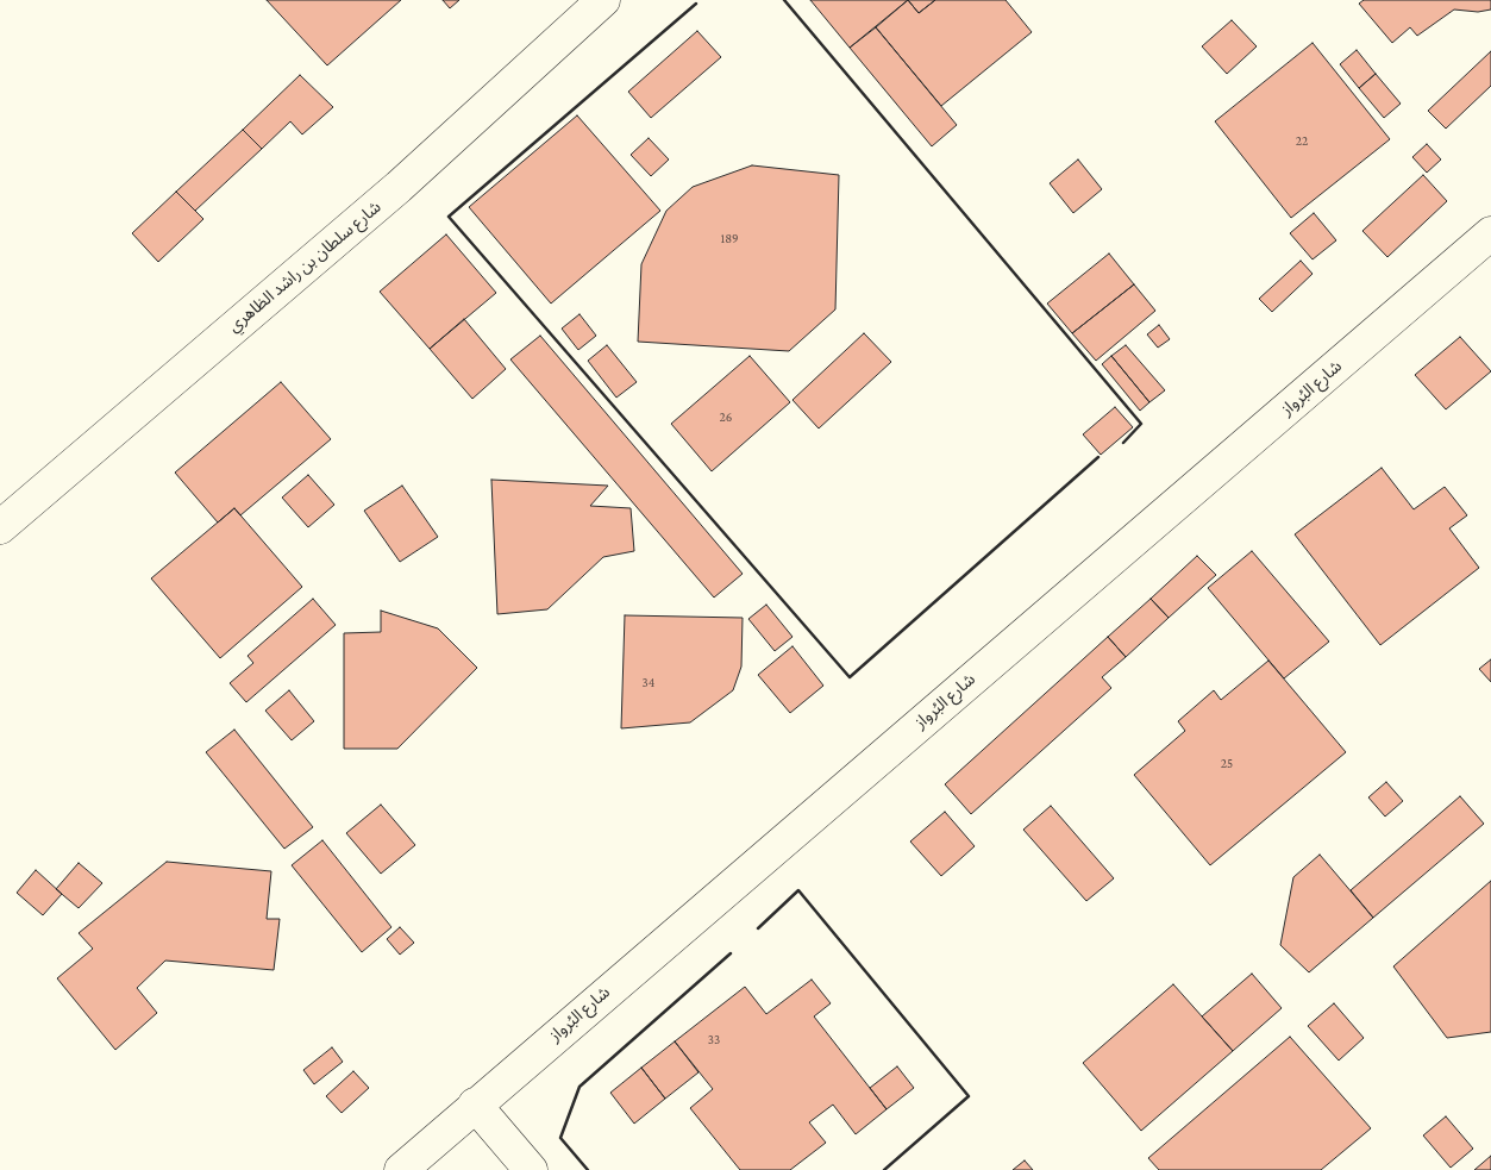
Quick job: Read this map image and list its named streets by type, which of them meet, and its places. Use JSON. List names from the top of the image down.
{
  "streets": {
    "street": ["شارع سلطان بن راشد الظاهري", "شارع البُرواز"]
  },
  "house_numbers": [
    "22",
    "189",
    "26",
    "34",
    "25",
    "33"
  ]
}
